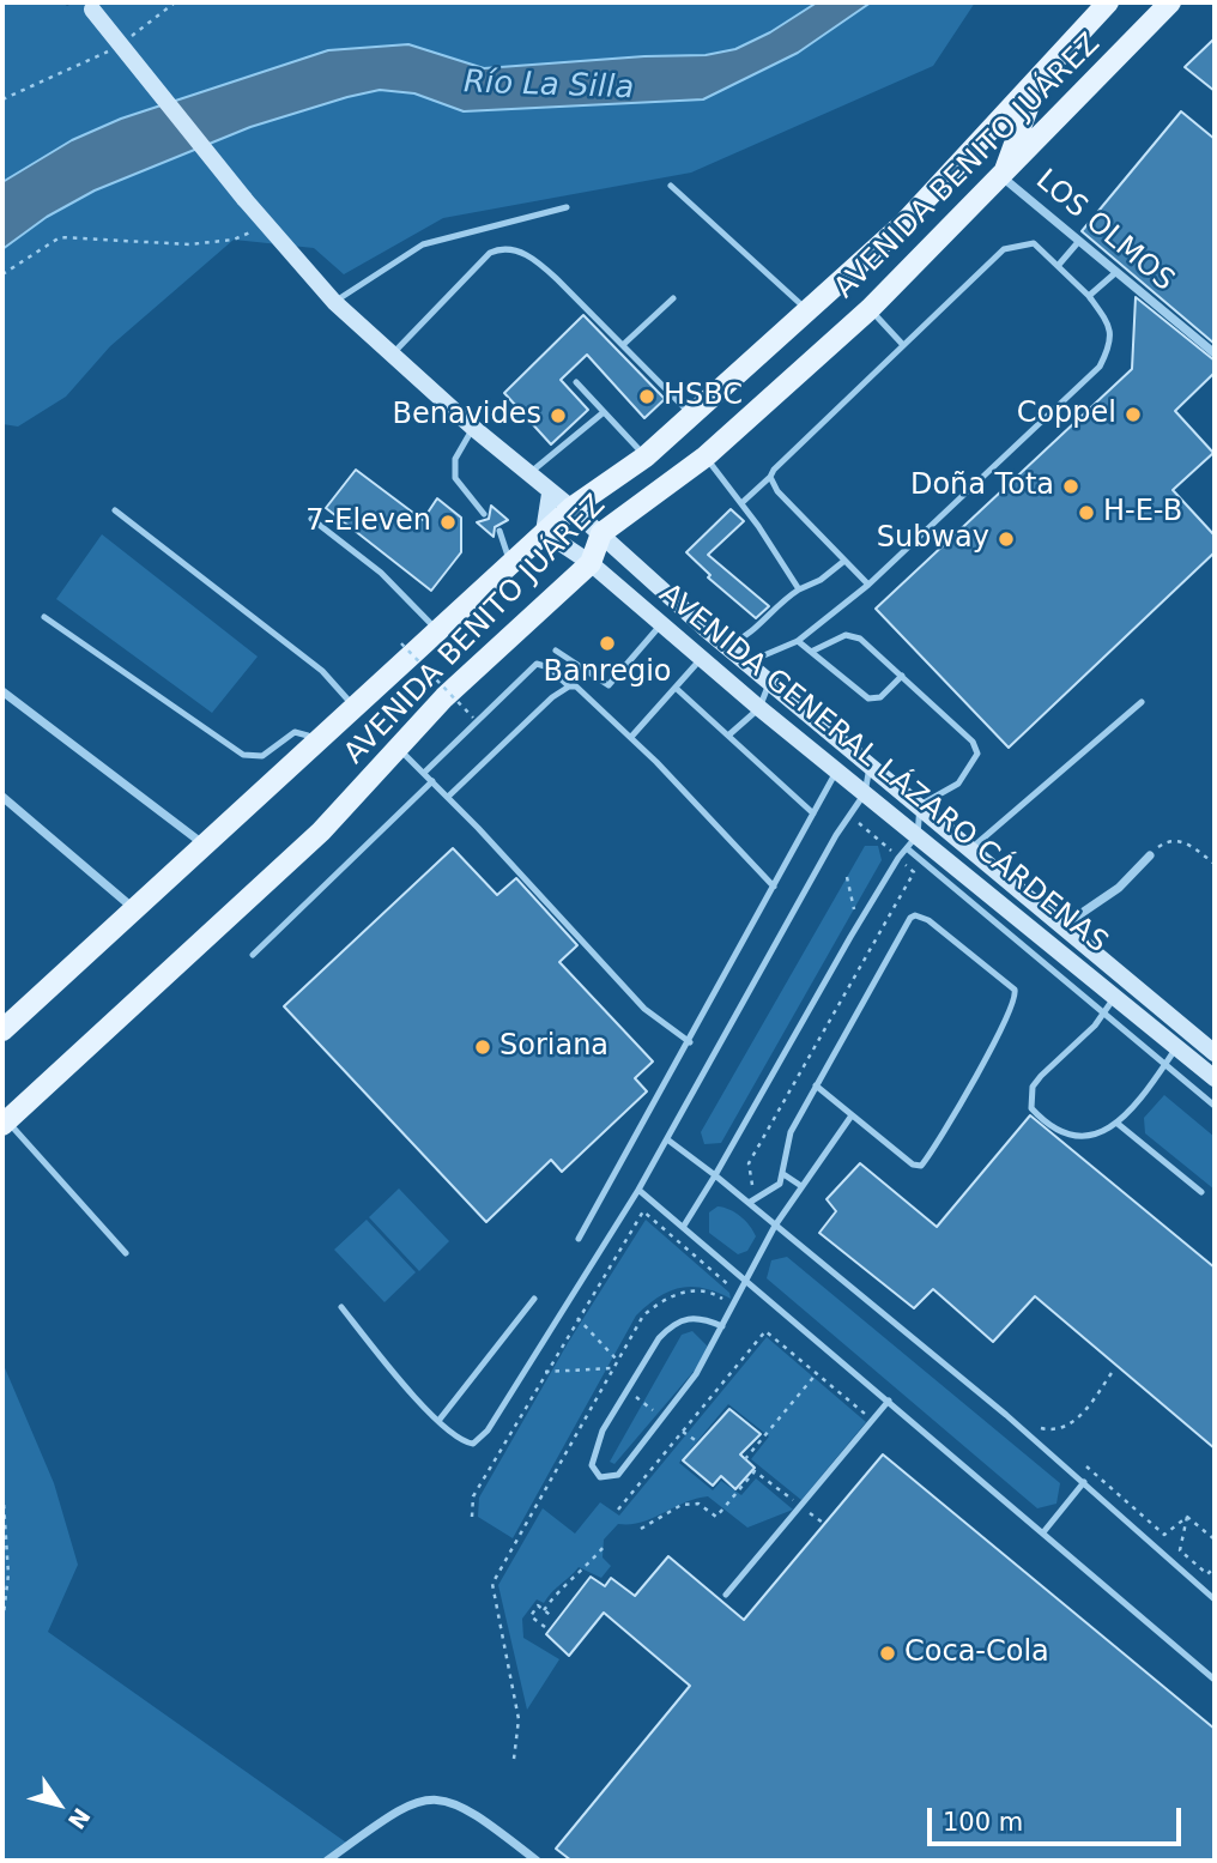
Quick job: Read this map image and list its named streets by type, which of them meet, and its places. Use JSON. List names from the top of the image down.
{
  "streets": {
    "main road": ["AVENIDA BENITO JUÁREZ"],
    "street": ["LOS OLMOS", "AVENIDA GENERAL LÁZARO CÁRDENAS"]
  },
  "crossings": [
    ["AVENIDA BENITO JUÁREZ", "LOS OLMOS"],
    ["AVENIDA BENITO JUÁREZ", "AVENIDA GENERAL LÁZARO CÁRDENAS"]
  ],
  "water": ["Río La Silla"],
  "places": [
    "HSBC",
    "Coppel",
    "Benavides",
    "Doña Tota",
    "H-E-B",
    "7-Eleven",
    "Subway",
    "Banregio",
    "Soriana",
    "Coca-Cola"
  ],
  "scale_bar": "100 m",
  "north": "bottom right"
}
